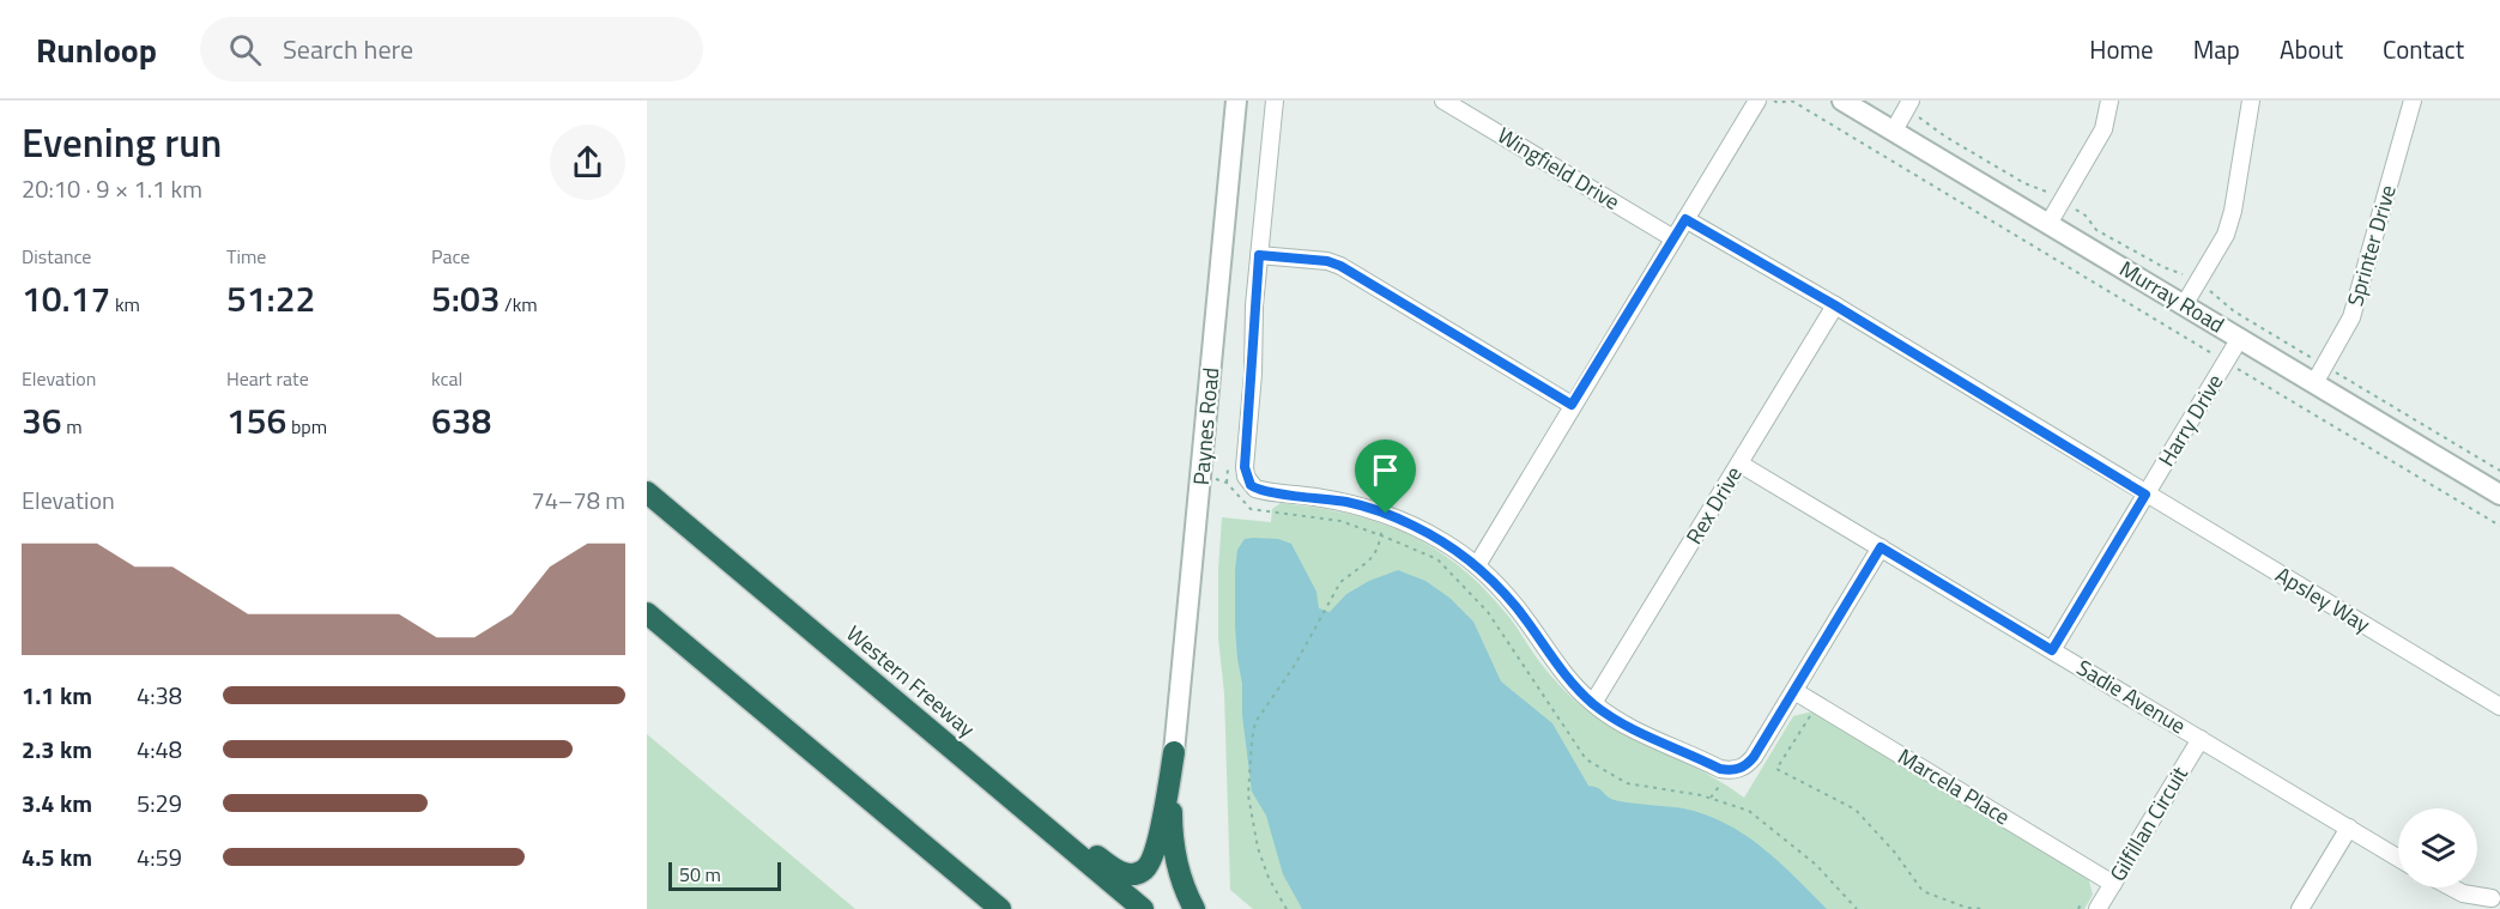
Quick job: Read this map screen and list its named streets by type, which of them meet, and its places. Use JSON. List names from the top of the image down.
{
  "streets": {
    "highway": ["Western Freeway"],
    "street": [
      "Wingfield Drive",
      "Sprinter Drive",
      "Murray Road",
      "Harry Drive",
      "Paynes Road",
      "Rex Drive",
      "Apsley Way",
      "Sadie Avenue",
      "Marcela Place",
      "Gilfillan Circuit"
    ]
  },
  "crossings": [
    ["Sprinter Drive", "Murray Road"],
    ["Murray Road", "Harry Drive"],
    ["Harry Drive", "Apsley Way"],
    ["Harry Drive", "Sadie Avenue"],
    ["Rex Drive", "Apsley Way"],
    ["Rex Drive", "Sadie Avenue"],
    ["Sadie Avenue", "Gilfillan Circuit"],
    ["Marcela Place", "Gilfillan Circuit"]
  ],
  "scale_bar": "50 m",
  "page": {
    "header": "Runloop",
    "search": "Search here",
    "nav": [
      "Home",
      "Map",
      "About",
      "Contact"
    ],
    "heading": ["Evening run", "20:10 · 9 × 1.1 km"],
    "stats": [
      ["Distance", "10.17 km"],
      ["Time", "51:22"],
      ["Pace", "5:03 /km"],
      ["Elevation", "36 m"],
      ["Heart rate", "156 bpm"],
      ["kcal", "638"]
    ],
    "chart": ["Elevation", "74–78 m"],
    "list": [
      {
        "name": "1.1 km",
        "note": "4:38"
      },
      {
        "name": "2.3 km",
        "note": "4:48"
      },
      {
        "name": "3.4 km",
        "note": "5:29"
      },
      {
        "name": "4.5 km",
        "note": "4:59"
      }
    ],
    "scale": "50 m"
  }
}
